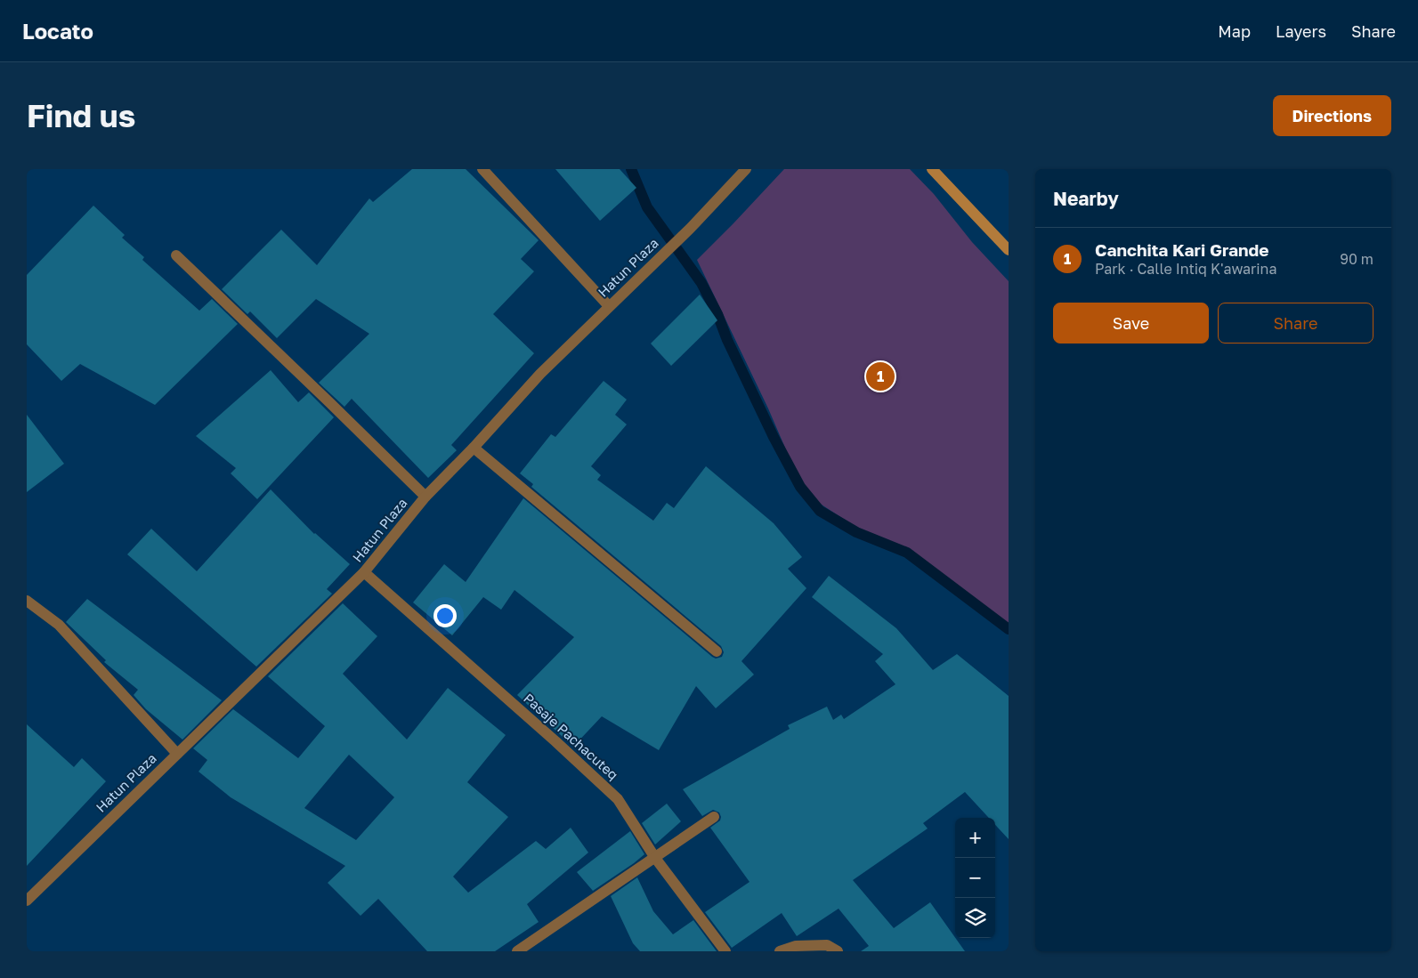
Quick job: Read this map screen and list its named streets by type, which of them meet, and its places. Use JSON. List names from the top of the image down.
{
  "streets": {
    "street": ["Hatun Plaza", "Pasaje Pachacuteq"]
  },
  "crossings": [
    ["Hatun Plaza", "Pasaje Pachacuteq"]
  ],
  "page": {
    "header": "Locato",
    "nav": ["Map", "Layers", "Share"],
    "buttons": [
      "Directions",
      ["Save", "Share"]
    ],
    "title": "Find us",
    "heading": "Nearby",
    "list": [
      {
        "mark": "1",
        "name": "Canchita Kari Grande",
        "note": "Park · Calle Intiq K'awarina",
        "value": "90 m"
      }
    ],
    "pins": "1",
    "map_buttons": ["+", "−"]
  }
}
